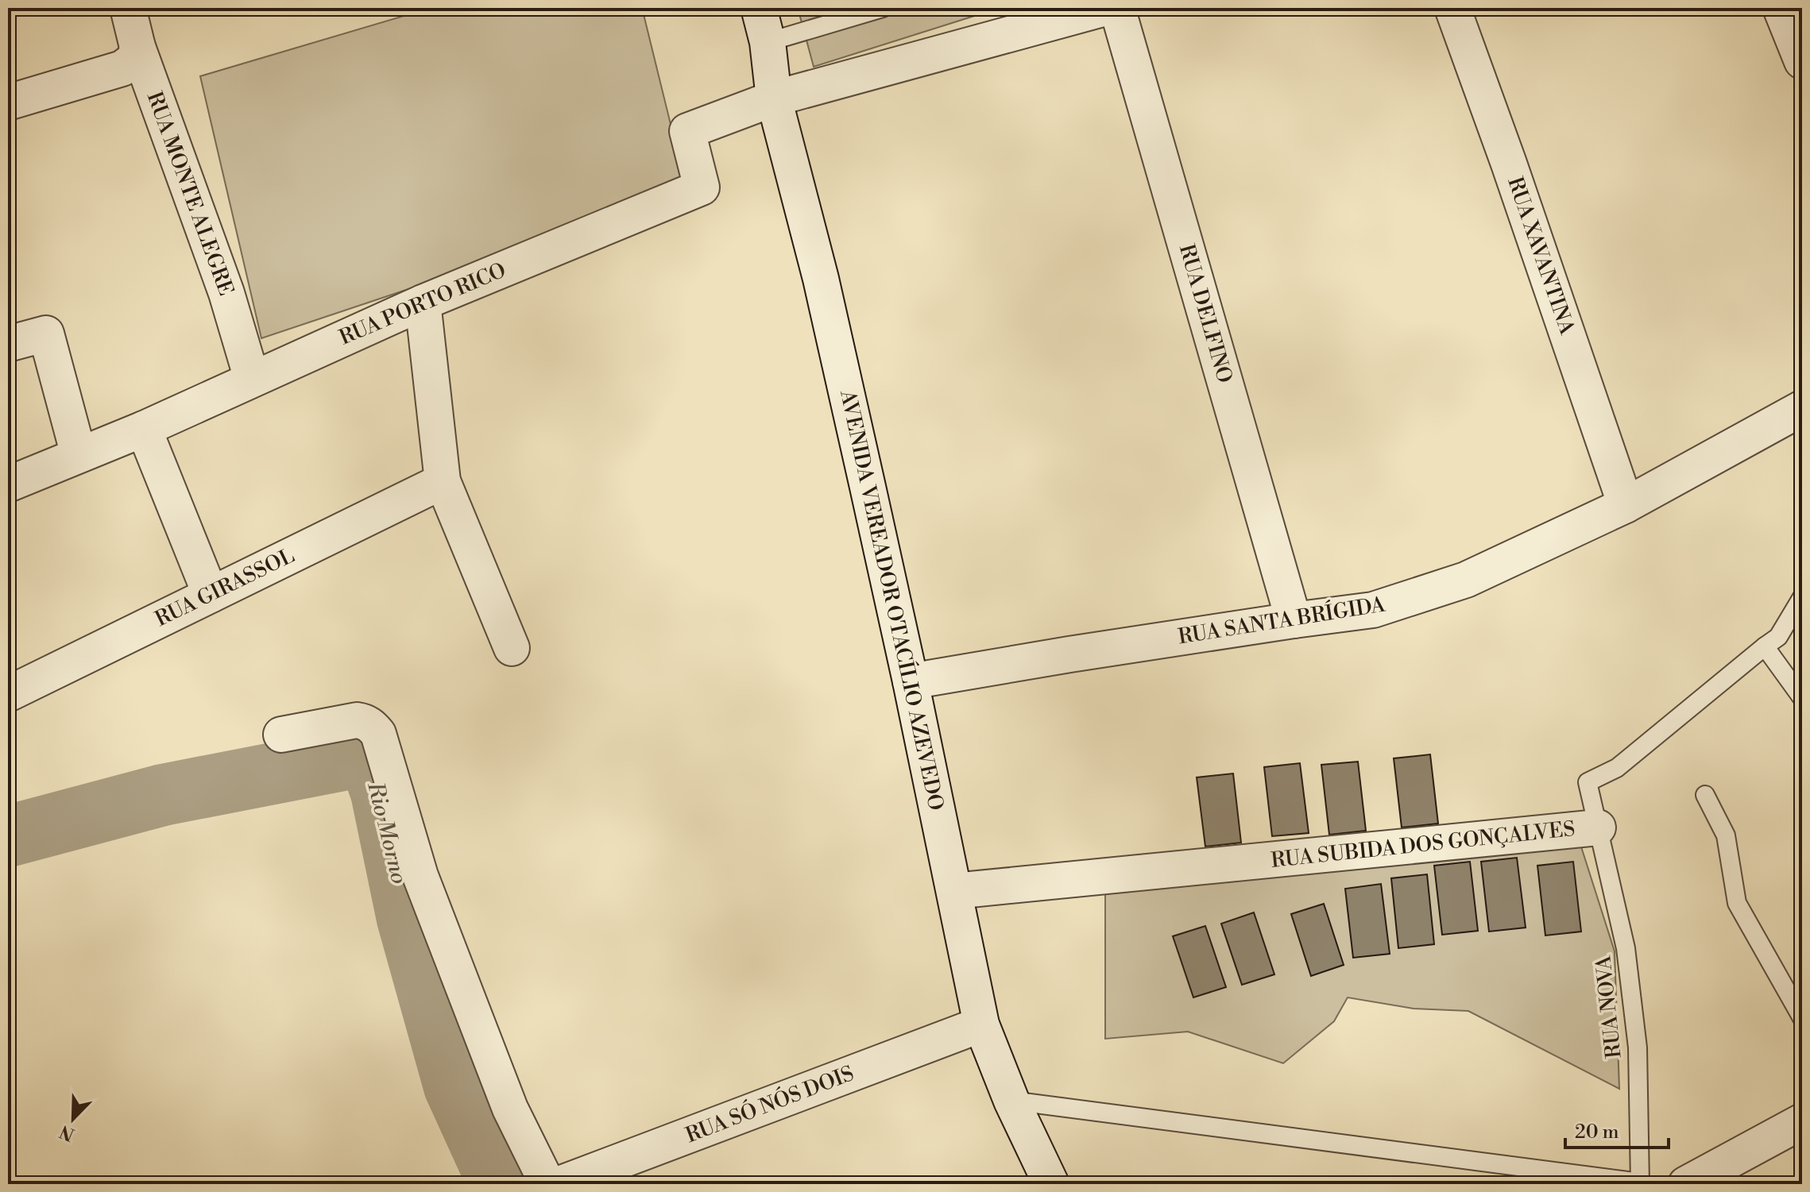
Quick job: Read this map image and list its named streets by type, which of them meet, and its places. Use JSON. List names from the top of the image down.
{
  "streets": {
    "street": [
      "RUA MONTE ALEGRE",
      "RUA XAVANTINA",
      "RUA PORTO RICO",
      "RUA DELFINO",
      "RUA GIRASSOL",
      "AVENIDA VEREADOR OTACÍLIO AZEVEDO",
      "RUA SANTA BRÍGIDA",
      "RUA SUBIDA DOS GONÇALVES",
      "RUA SÓ NÓS DOIS"
    ],
    "lane": ["RUA NOVA"]
  },
  "crossings": [
    ["RUA MONTE ALEGRE", "RUA PORTO RICO"],
    ["RUA XAVANTINA", "RUA SANTA BRÍGIDA"],
    ["RUA PORTO RICO", "AVENIDA VEREADOR OTACÍLIO AZEVEDO"],
    ["RUA DELFINO", "RUA SANTA BRÍGIDA"],
    ["AVENIDA VEREADOR OTACÍLIO AZEVEDO", "RUA SANTA BRÍGIDA"],
    ["AVENIDA VEREADOR OTACÍLIO AZEVEDO", "RUA SUBIDA DOS GONÇALVES"],
    ["AVENIDA VEREADOR OTACÍLIO AZEVEDO", "RUA SÓ NÓS DOIS"],
    ["RUA SUBIDA DOS GONÇALVES", "RUA NOVA"]
  ],
  "water": ["Rio Morno"],
  "scale_bar": "20 m",
  "north": "bottom left"
}
